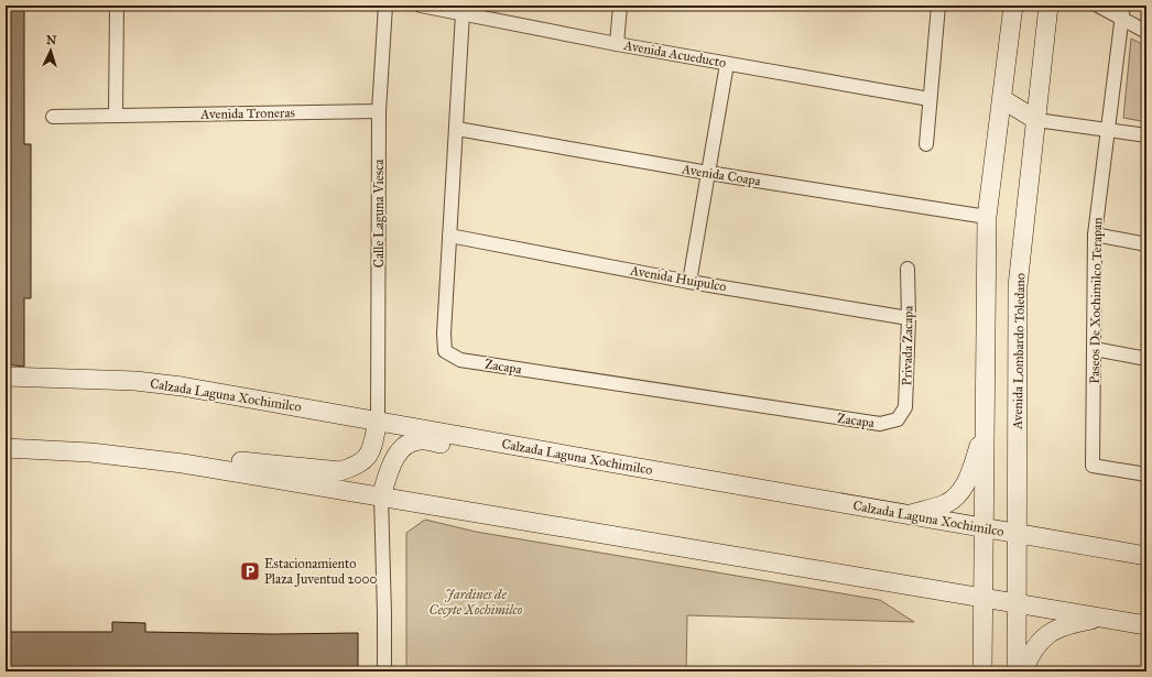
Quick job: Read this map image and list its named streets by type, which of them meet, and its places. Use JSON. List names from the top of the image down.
{
  "streets": {
    "main road": ["Avenida Lombardo Toledano", "Calzada Laguna Xochimilco"],
    "street": [
      "Avenida Acueducto",
      "Avenida Troneras",
      "Avenida Coapa",
      "Calle Laguna Viesca",
      "Avenida Huipulco",
      "Paseos De Xochimilco Terapan",
      "Privada Zacapa",
      "Zacapa"
    ]
  },
  "crossings": [
    ["Avenida Acueducto", "Zacapa"],
    ["Avenida Troneras", "Calle Laguna Viesca"],
    ["Avenida Coapa", "Zacapa"],
    ["Calle Laguna Viesca", "Calzada Laguna Xochimilco"],
    ["Avenida Huipulco", "Privada Zacapa"],
    ["Avenida Huipulco", "Zacapa"],
    ["Privada Zacapa", "Zacapa"],
    ["Avenida Lombardo Toledano", "Calzada Laguna Xochimilco"]
  ],
  "parks": ["Jardines de Cecyte Xochimilco"],
  "places": {
    "parking": ["Estacionamiento Plaza Juventud 2000"]
  },
  "north": "top"
}
